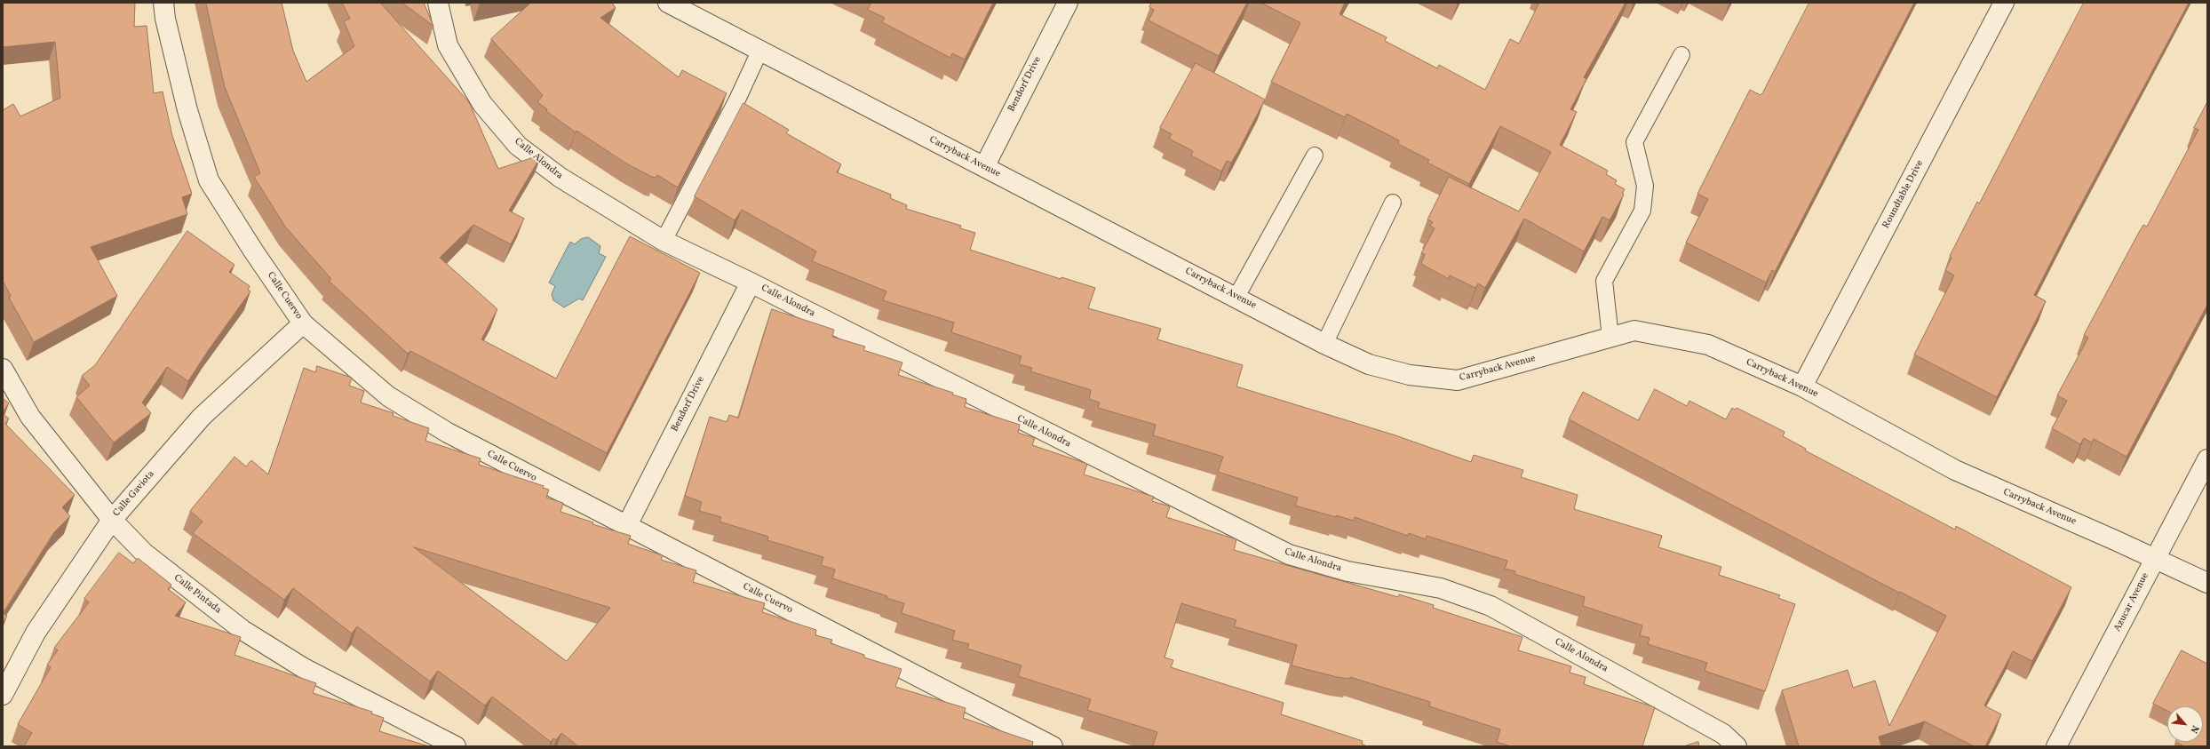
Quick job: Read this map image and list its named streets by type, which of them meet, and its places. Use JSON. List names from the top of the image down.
{
  "streets": {
    "street": [
      "Bendorf Drive",
      "Carryback Avenue",
      "Calle Alondra",
      "Roundtable Drive",
      "Calle Cuervo",
      "Calle Gaviota",
      "Calle Pintada",
      "Azucar Avenue"
    ]
  },
  "crossings": [
    ["Bendorf Drive", "Carryback Avenue"],
    ["Bendorf Drive", "Calle Alondra"],
    ["Bendorf Drive", "Calle Cuervo"],
    ["Carryback Avenue", "Roundtable Drive"],
    ["Carryback Avenue", "Azucar Avenue"],
    ["Calle Cuervo", "Calle Gaviota"],
    ["Calle Gaviota", "Calle Pintada"]
  ],
  "north": "bottom right"
}
